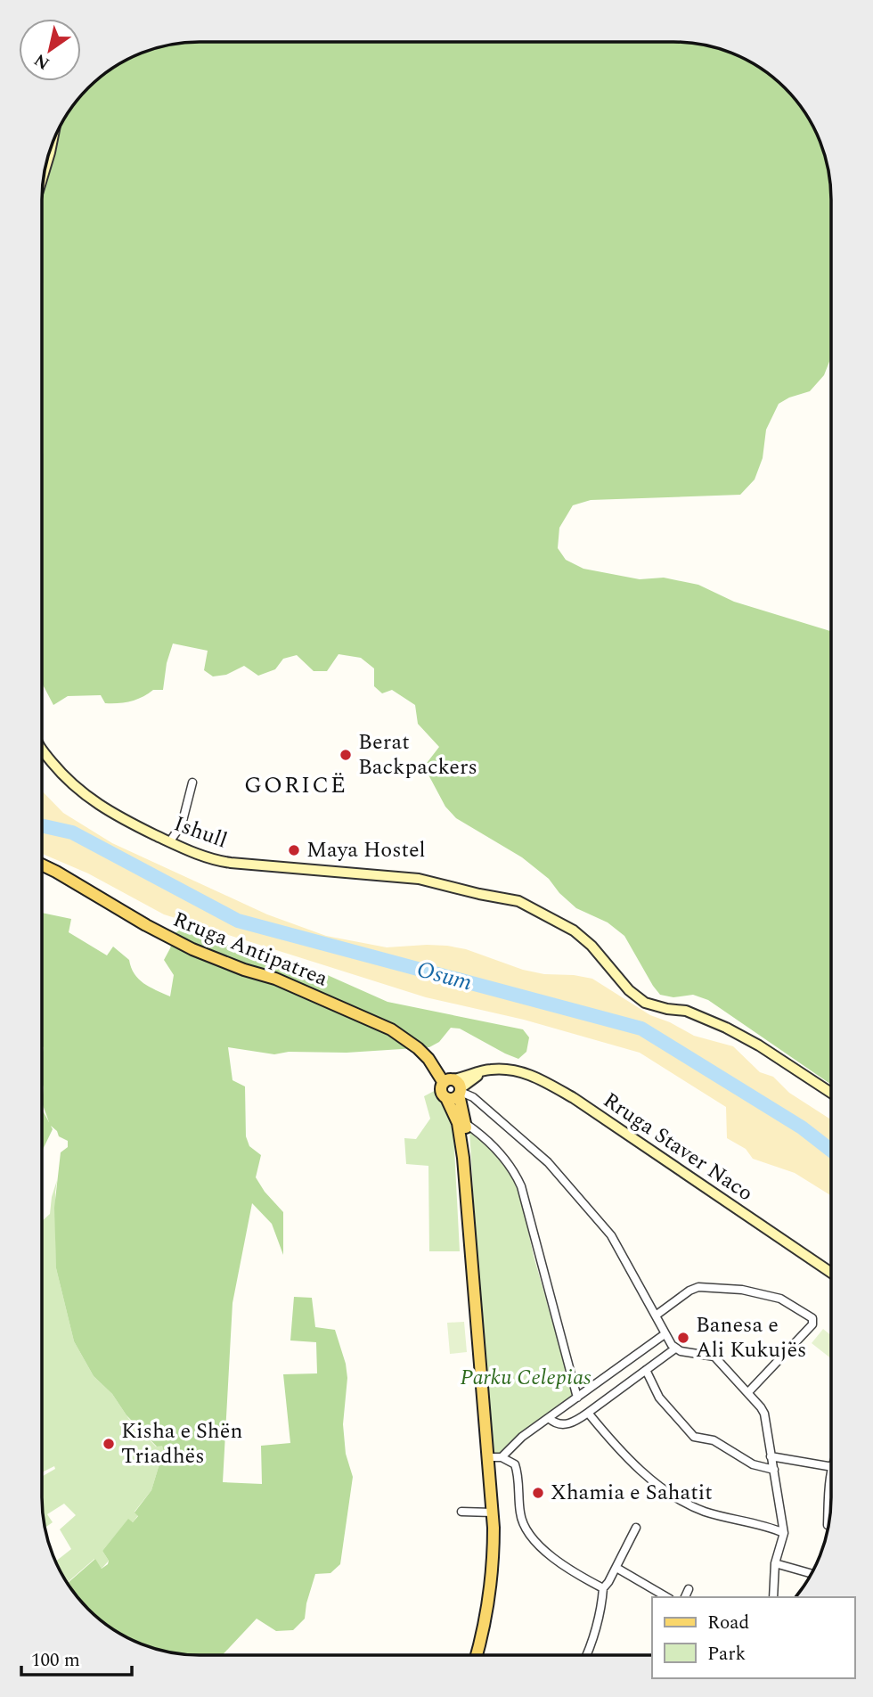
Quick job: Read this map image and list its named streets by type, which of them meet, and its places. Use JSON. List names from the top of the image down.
{
  "streets": {
    "main road": ["Rruga Antipatrea"],
    "street": ["Ishull", "Rruga Staver Naco"]
  },
  "crossings": [
    ["Rruga Antipatrea", "Rruga Staver Naco"]
  ],
  "districts": ["GORICË"],
  "water": ["Osum"],
  "parks": ["Parku Celepias"],
  "places": [
    "Berat Backpackers",
    "Maya Hostel",
    "Banesa e Ali Kukujës",
    "Kisha e Shën Triadhës",
    "Xhamia e Sahatit"
  ],
  "legend": ["Road", "Park"],
  "scale_bar": "100 m",
  "north": "bottom left"
}
